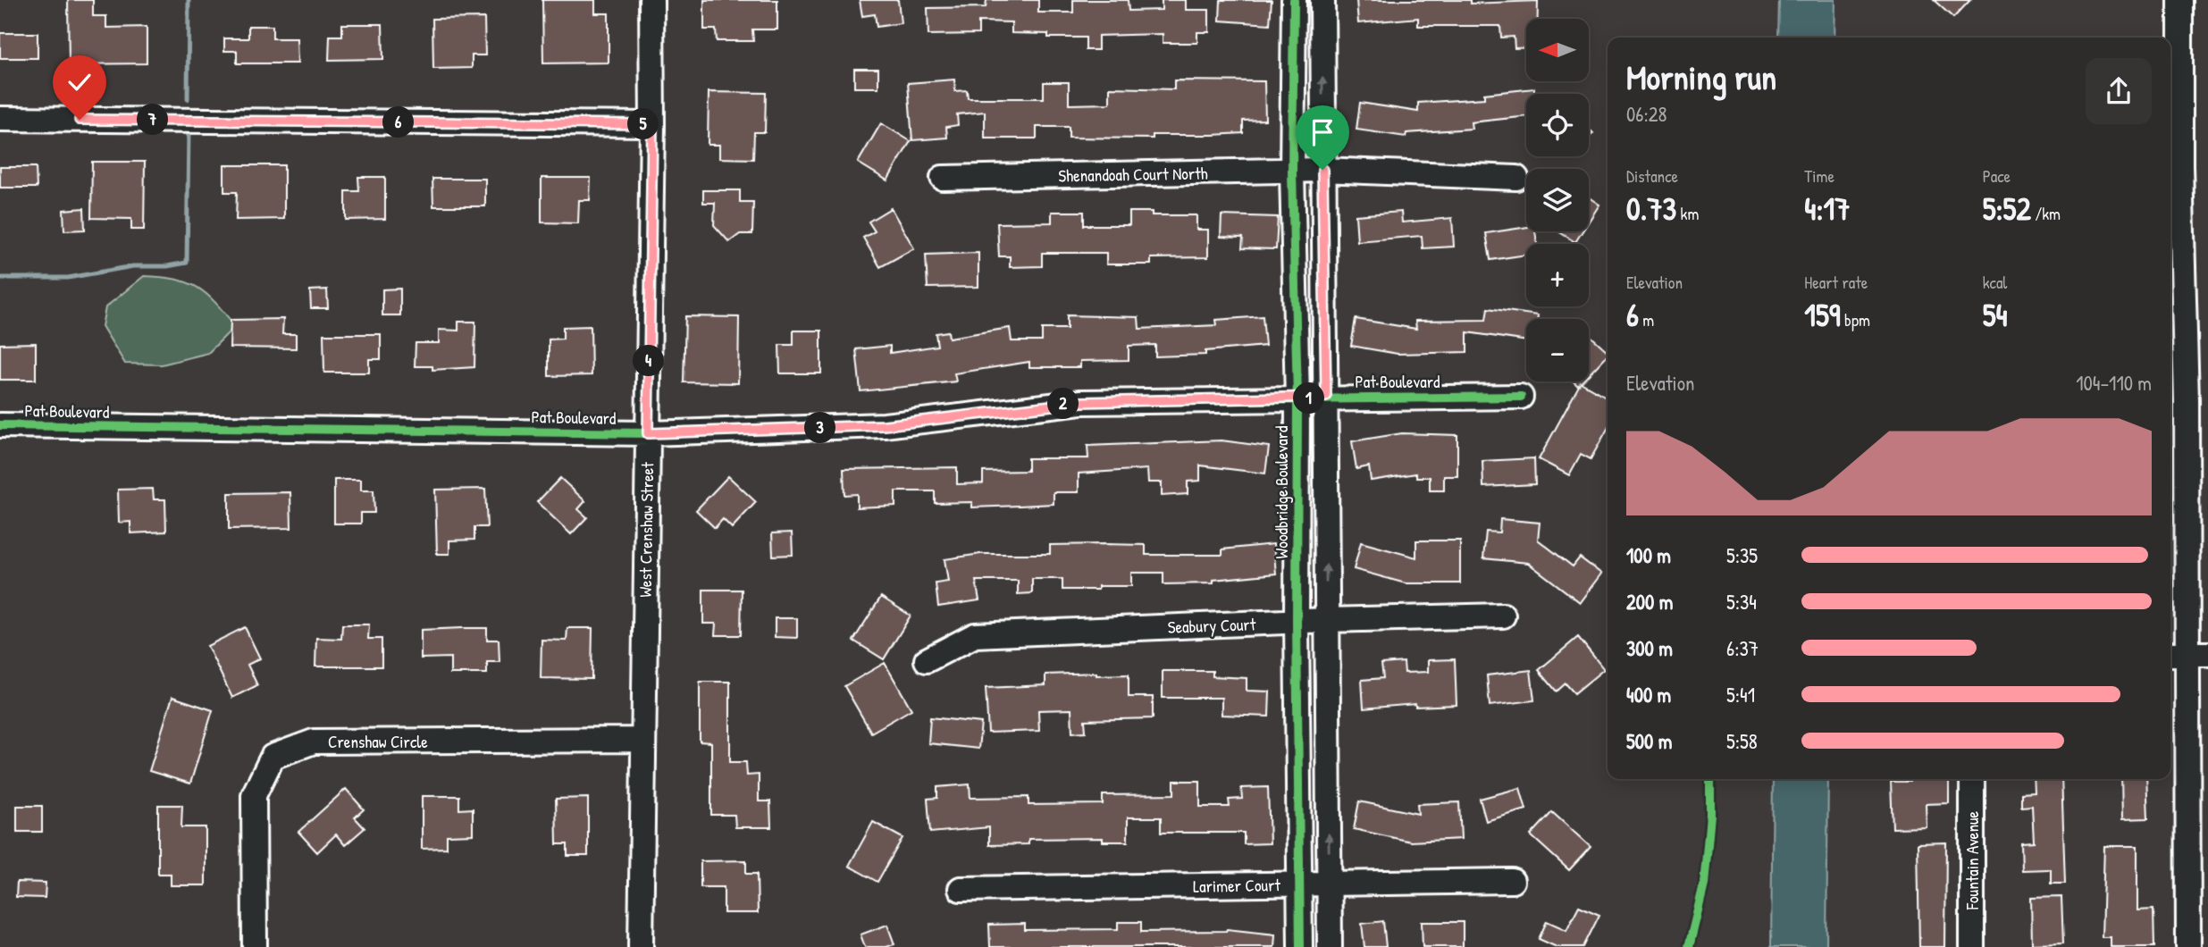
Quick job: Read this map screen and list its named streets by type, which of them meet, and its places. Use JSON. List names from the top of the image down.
{
  "streets": {
    "street": [
      "Shenandoah Court North",
      "Pat Boulevard",
      "Woodbridge Boulevard",
      "West Crenshaw Street",
      "Seabury Court",
      "Crenshaw Circle",
      "Fountain Avenue",
      "Larimer Court"
    ]
  },
  "crossings": [
    ["Shenandoah Court North", "Woodbridge Boulevard"],
    ["Pat Boulevard", "Woodbridge Boulevard"],
    ["Pat Boulevard", "West Crenshaw Street"],
    ["Woodbridge Boulevard", "Seabury Court"],
    ["Woodbridge Boulevard", "Larimer Court"],
    ["West Crenshaw Street", "Crenshaw Circle"]
  ],
  "north": "left",
  "page": {
    "map_buttons": ["+", "−"],
    "heading": ["Morning run", "06:28"],
    "pins": [
      "7",
      "6",
      "5",
      "4",
      "1",
      "2",
      "3"
    ],
    "stats": [
      ["Distance", "0.73 km"],
      ["Time", "4:17"],
      ["Pace", "5:52 /km"],
      ["Elevation", "6 m"],
      ["Heart rate", "159 bpm"],
      ["kcal", "54"]
    ],
    "chart": ["Elevation", "104–110 m"],
    "list": [
      {
        "name": "100 m",
        "note": "5:35"
      },
      {
        "name": "200 m",
        "note": "5:34"
      },
      {
        "name": "300 m",
        "note": "6:37"
      },
      {
        "name": "400 m",
        "note": "5:41"
      },
      {
        "name": "500 m",
        "note": "5:58"
      }
    ]
  }
}
